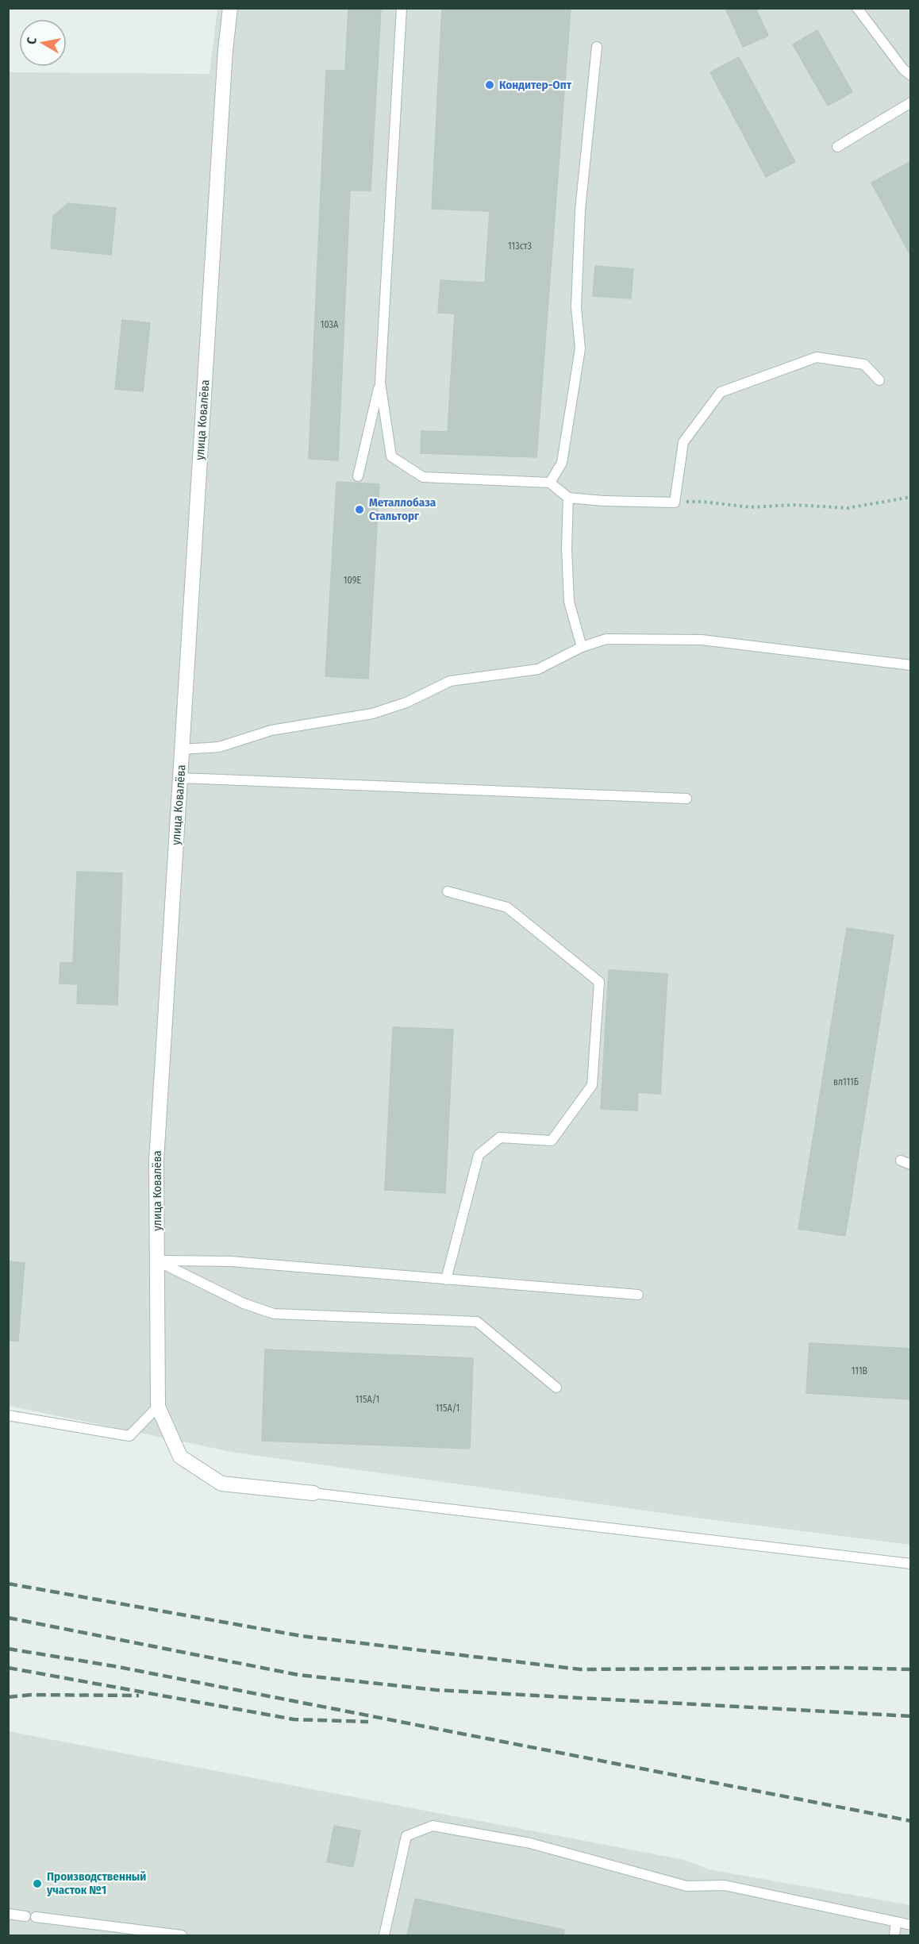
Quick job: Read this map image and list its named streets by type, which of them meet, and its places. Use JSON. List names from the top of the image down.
{
  "streets": {
    "street": ["улица Ковалёва"]
  },
  "places": ["Кондитер-Опт", "Металлобаза Стальторг", "Производственный участок №1"],
  "house_numbers": [
    "113ст3",
    "103А",
    "109Е",
    "вл111Б",
    "111В",
    "115А/1",
    "115А/1"
  ],
  "north": "left"
}
